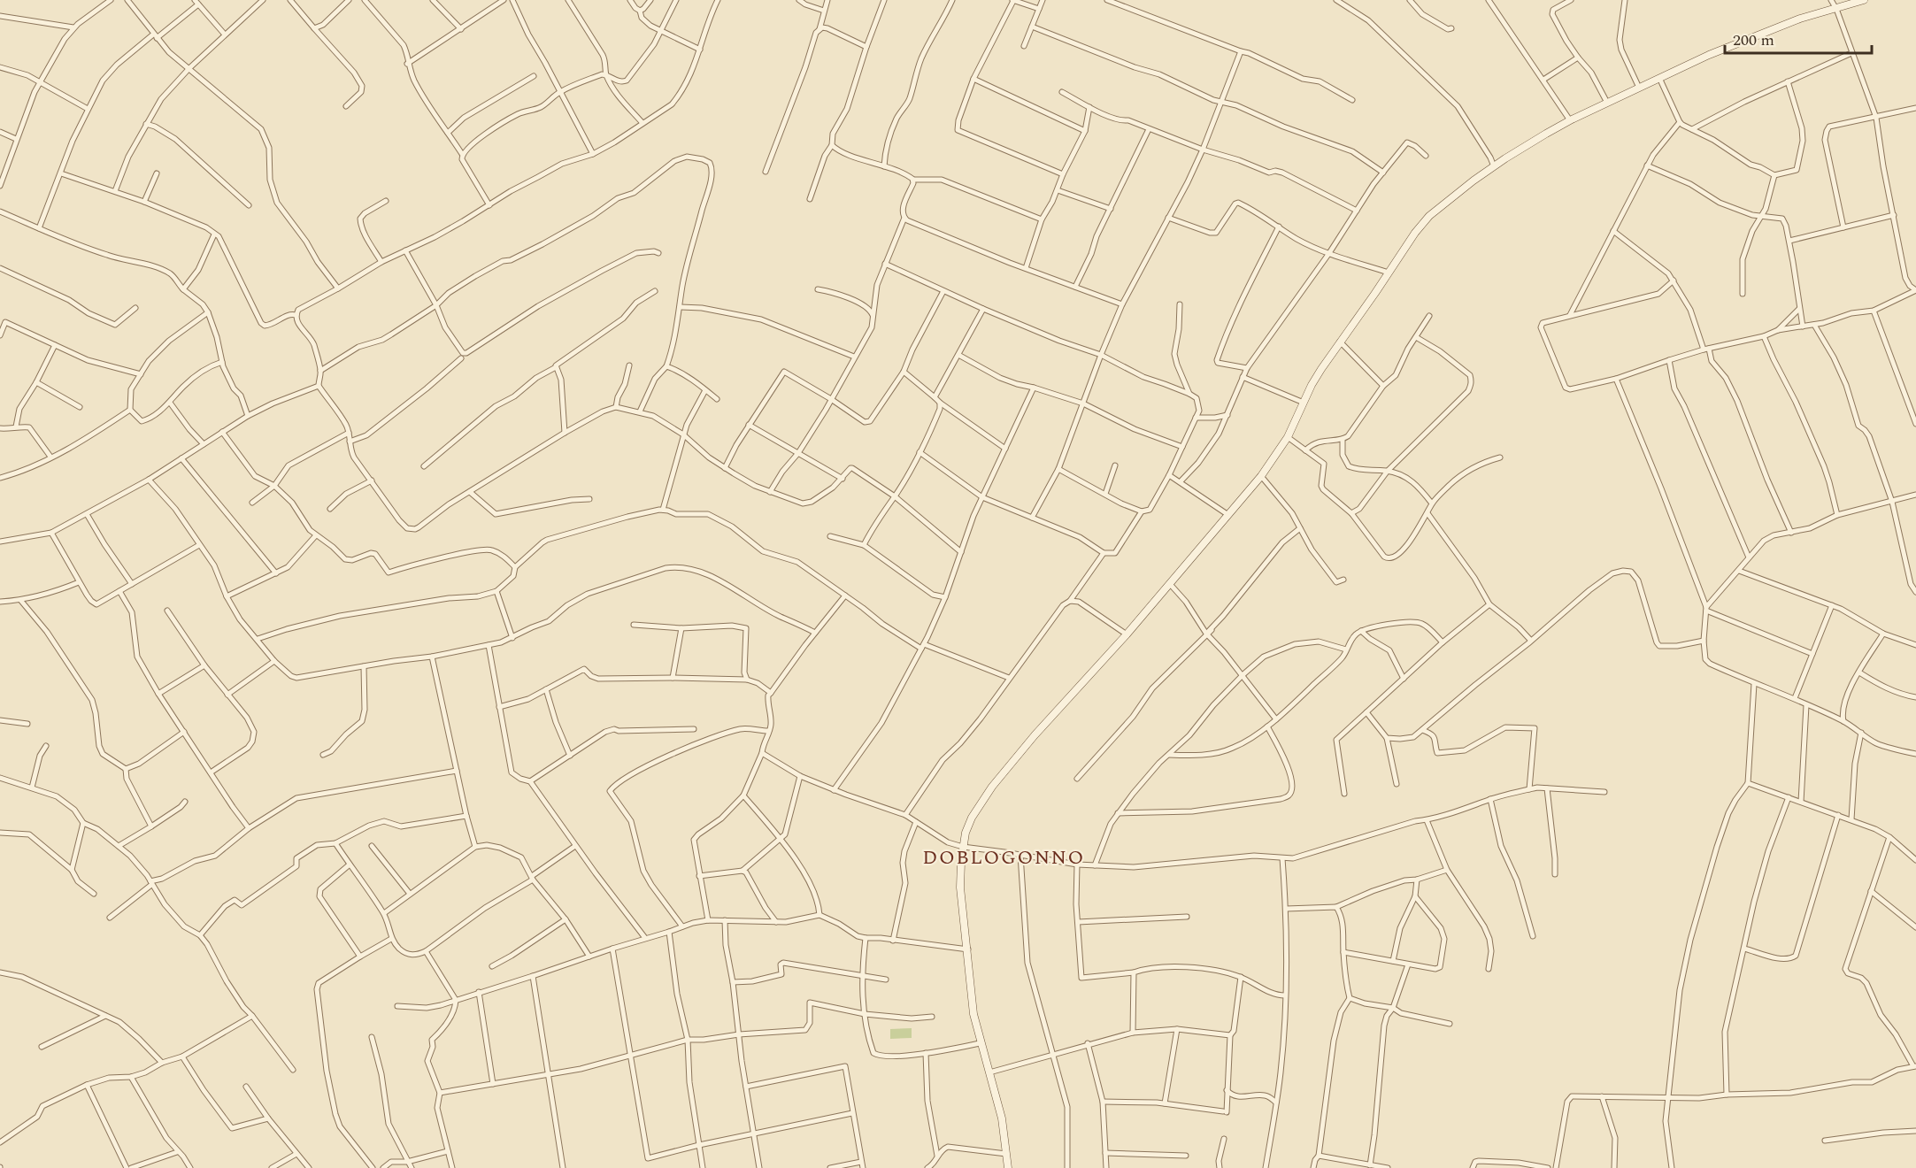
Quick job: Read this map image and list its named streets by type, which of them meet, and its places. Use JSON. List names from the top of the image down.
{
  "districts": ["DOBLOGONNO"],
  "scale_bar": "200 m"
}
